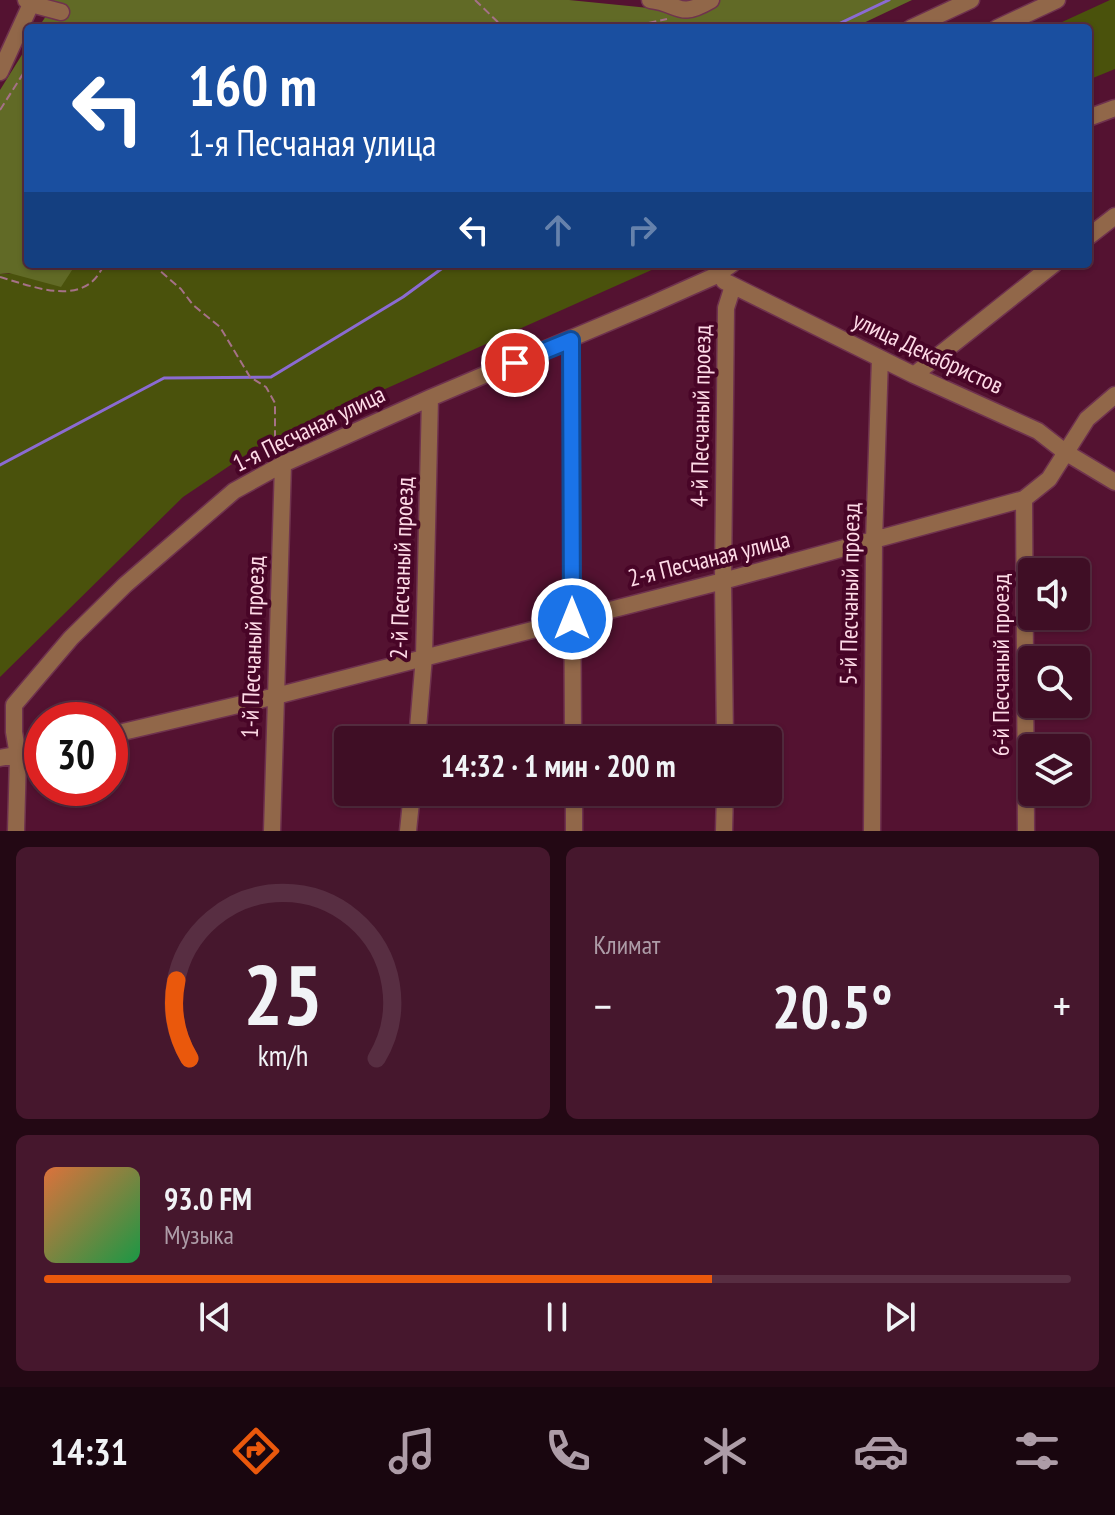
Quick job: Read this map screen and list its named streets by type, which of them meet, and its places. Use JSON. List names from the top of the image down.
{
  "streets": {
    "street": [
      "улица Декабристов",
      "4-й Песчаный проезд",
      "1-я Песчаная улица",
      "2-я Песчаная улица",
      "2-й Песчаный проезд",
      "5-й Песчаный проезд",
      "1-й Песчаный проезд",
      "6-й Песчаный проезд"
    ]
  },
  "crossings": [
    ["улица Декабристов", "4-й Песчаный проезд"],
    ["улица Декабристов", "1-я Песчаная улица"],
    ["улица Декабристов", "2-я Песчаная улица"],
    ["улица Декабристов", "5-й Песчаный проезд"],
    ["4-й Песчаный проезд", "2-я Песчаная улица"],
    ["1-я Песчаная улица", "2-й Песчаный проезд"],
    ["1-я Песчаная улица", "1-й Песчаный проезд"],
    ["2-я Песчаная улица", "2-й Песчаный проезд"],
    ["2-я Песчаная улица", "5-й Песчаный проезд"],
    ["2-я Песчаная улица", "1-й Песчаный проезд"],
    ["2-я Песчаная улица", "6-й Песчаный проезд"]
  ],
  "page": {
    "turn": ["160 m", "1-я Песчаная улица"],
    "limit": "30",
    "trip": "14:32 · 1 мин · 200 m",
    "tile": "Климат",
    "heat": ["−", "20.5°", "+"],
    "song": ["93.0 FM", "Музыка"],
    "tabs": "14:31",
    "gauge": ["25", "km/h"]
  }
}
